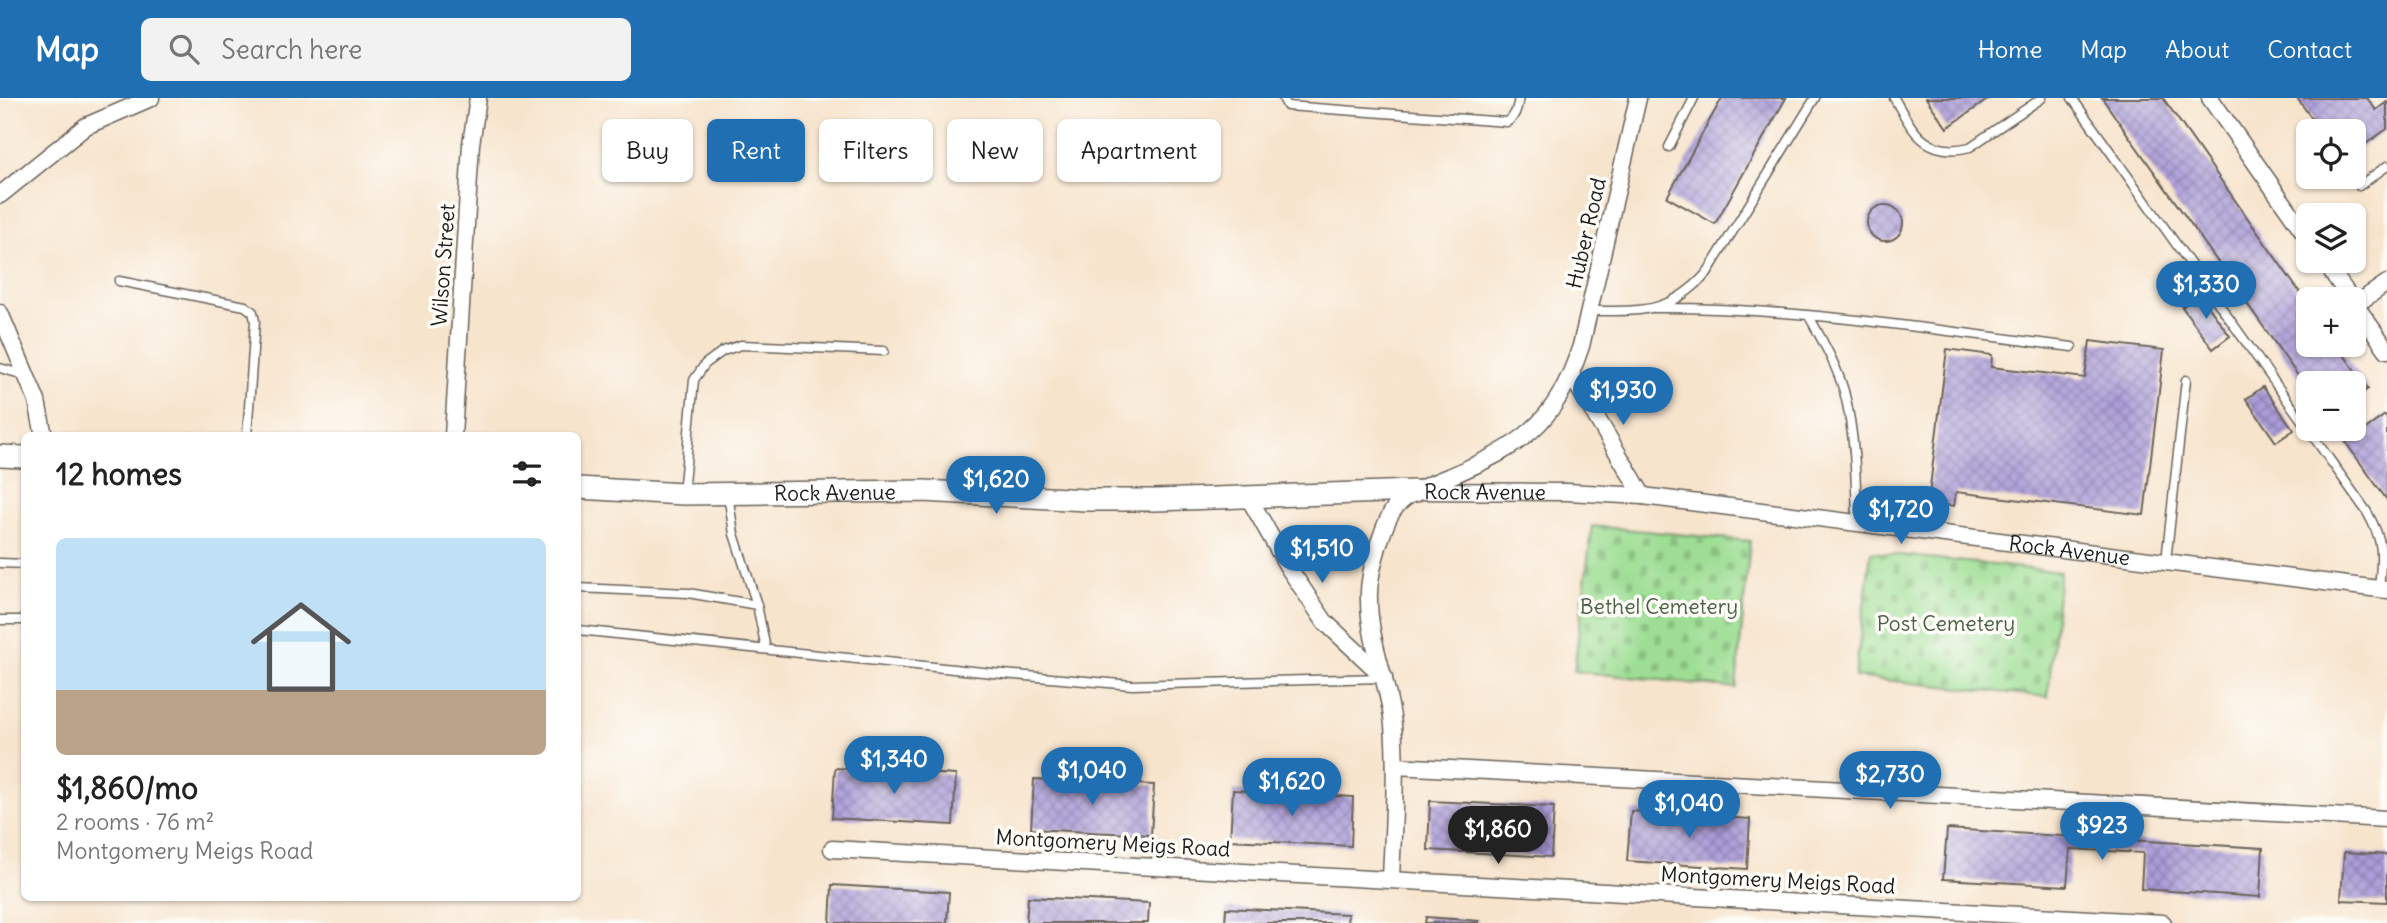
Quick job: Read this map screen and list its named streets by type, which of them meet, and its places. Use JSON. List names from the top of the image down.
{
  "streets": {
    "street": [
      "Huber Road",
      "Wilson Street",
      "Rock Avenue",
      "Montgomery Meigs Road"
    ]
  },
  "crossings": [
    ["Huber Road", "Rock Avenue"]
  ],
  "parks": ["Bethel Cemetery", "Post Cemetery"],
  "page": {
    "header": "Map",
    "search": "Search here",
    "nav": [
      "Home",
      "Map",
      "About",
      "Contact"
    ],
    "map_buttons": ["+", "−"],
    "chip": [
      "Buy",
      "Rent",
      "Filters",
      "New",
      "Apartment"
    ],
    "price": [
      "$1,330",
      "$1,930",
      "$1,620",
      "$1,720",
      "$1,510",
      "$1,340",
      "$1,040",
      "$2,730",
      "$1,620",
      "$1,040",
      "$923",
      "$1,860"
    ],
    "heading": "12 homes",
    "list": [
      {
        "name": "$1,860/mo",
        "note": "2 rooms · 76 m² · Montgomery Meigs Road"
      }
    ]
  }
}
